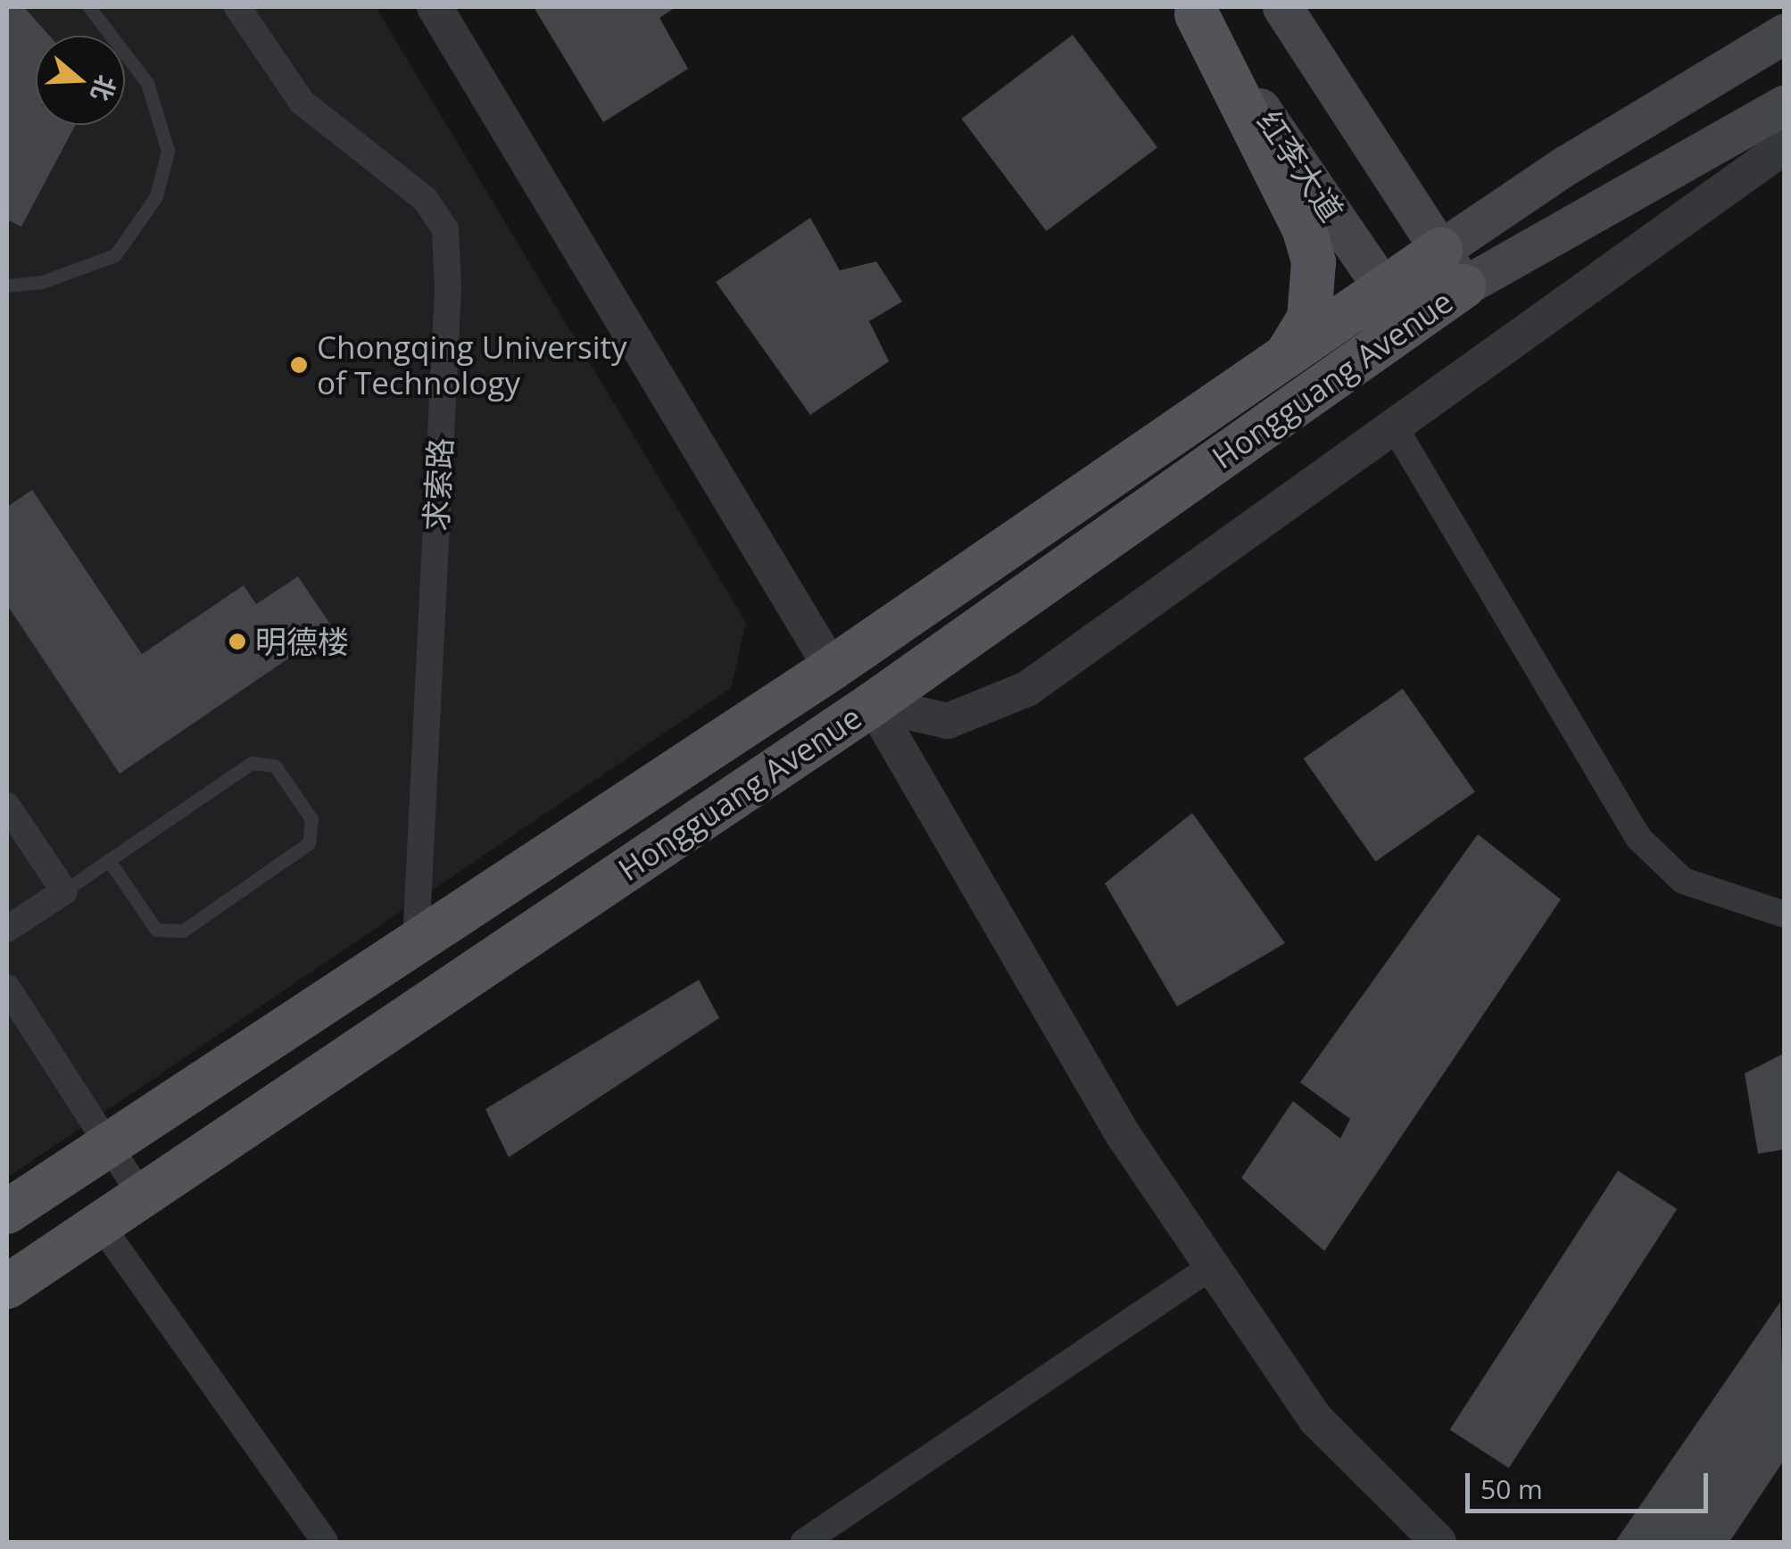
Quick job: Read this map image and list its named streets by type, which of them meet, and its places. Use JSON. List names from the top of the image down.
{
  "streets": {
    "main road": ["红李大道", "Hongguang Avenue"],
    "street": ["求索路"]
  },
  "crossings": [
    ["红李大道", "Hongguang Avenue"],
    ["Hongguang Avenue", "求索路"]
  ],
  "places": ["Chongqing University of Technology", "明德楼"],
  "scale_bar": "50 m",
  "north": "right"
}
